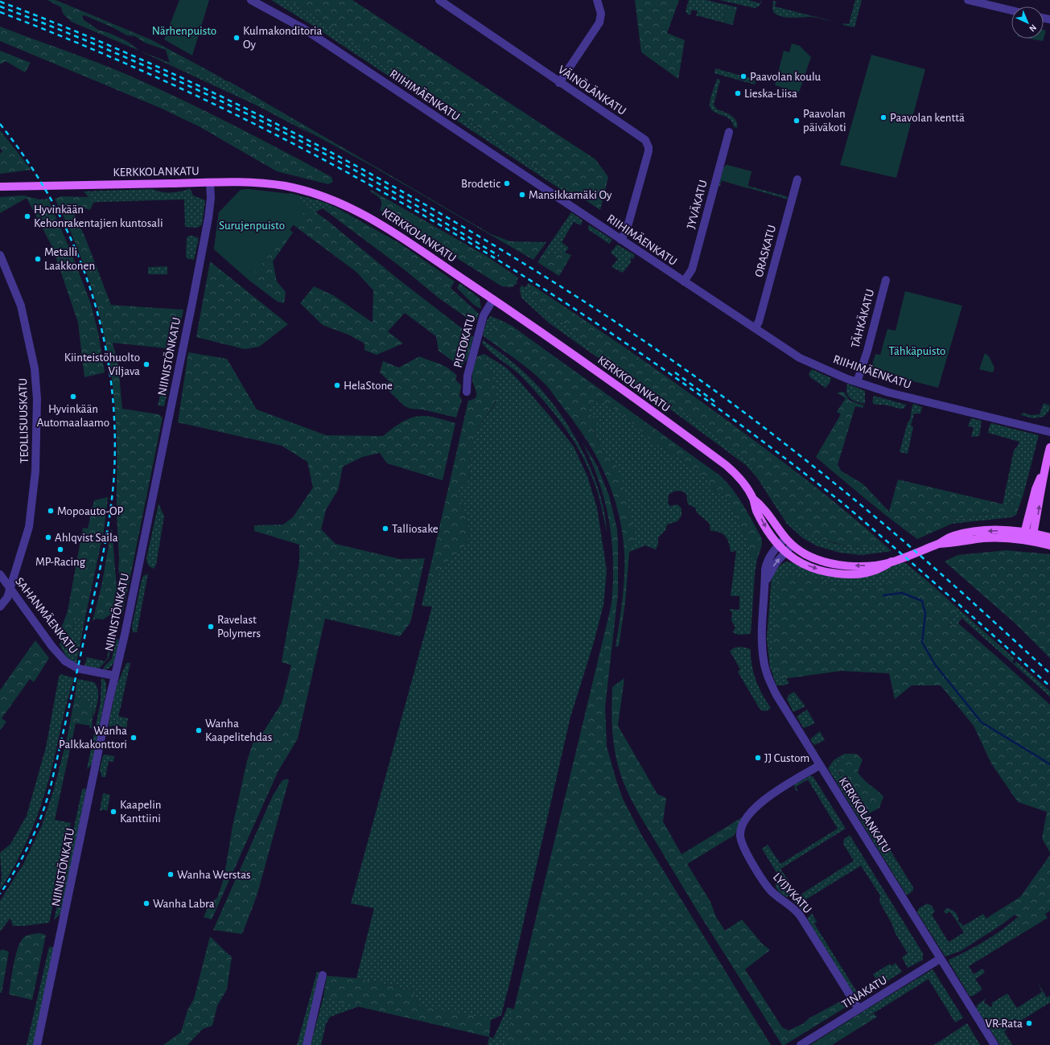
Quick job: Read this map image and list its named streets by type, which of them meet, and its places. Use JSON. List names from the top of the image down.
{
  "streets": {
    "main road": ["KERKKOLANKATU"],
    "street": [
      "VÄINÖLÄNKATU",
      "RIIHIMÄENKATU",
      "JYVÄKATU",
      "ORASKATU",
      "TÄHKÄKATU",
      "PISTOKATU",
      "NIINISTÖNKATU",
      "TEOLLISUUSKATU",
      "SAHANMÄENKATU",
      "LYIJYKATU",
      "TINAKATU"
    ]
  },
  "crossings": [
    ["VÄINÖLÄNKATU", "RIIHIMÄENKATU"],
    ["RIIHIMÄENKATU", "JYVÄKATU"],
    ["RIIHIMÄENKATU", "ORASKATU"],
    ["RIIHIMÄENKATU", "TÄHKÄKATU"],
    ["KERKKOLANKATU", "PISTOKATU"],
    ["KERKKOLANKATU", "NIINISTÖNKATU"],
    ["KERKKOLANKATU", "LYIJYKATU"],
    ["KERKKOLANKATU", "TINAKATU"],
    ["NIINISTÖNKATU", "SAHANMÄENKATU"],
    ["TEOLLISUUSKATU", "SAHANMÄENKATU"],
    ["LYIJYKATU", "TINAKATU"]
  ],
  "parks": ["Närhenpuisto", "Surujenpuisto", "Tähkäpuisto"],
  "places": [
    "Kulmakonditoria Oy",
    "Paavolan koulu",
    "Lieska-Liisa",
    "Paavolan kenttä",
    "Paavolan päiväkoti",
    "Brodetic",
    "Mansikkamäki Oy",
    "Hyvinkään Kehonrakentajien kuntosali",
    "Metalli Laakkonen",
    "Kiinteistöhuolto Viljava",
    "HelaStone",
    "Hyvinkään Automaalaamo",
    "Mopoauto-OP",
    "Talliosake",
    "Ahlqvist Saila",
    "MP-Racing",
    "Ravelast Polymers",
    "Wanha Kaapelitehdas",
    "Wanha Palkkakonttori",
    "JJ Custom",
    "Kaapelin Kanttiini",
    "Wanha Werstas",
    "Wanha Labra",
    "VR-Rata"
  ],
  "north": "bottom right"
}
